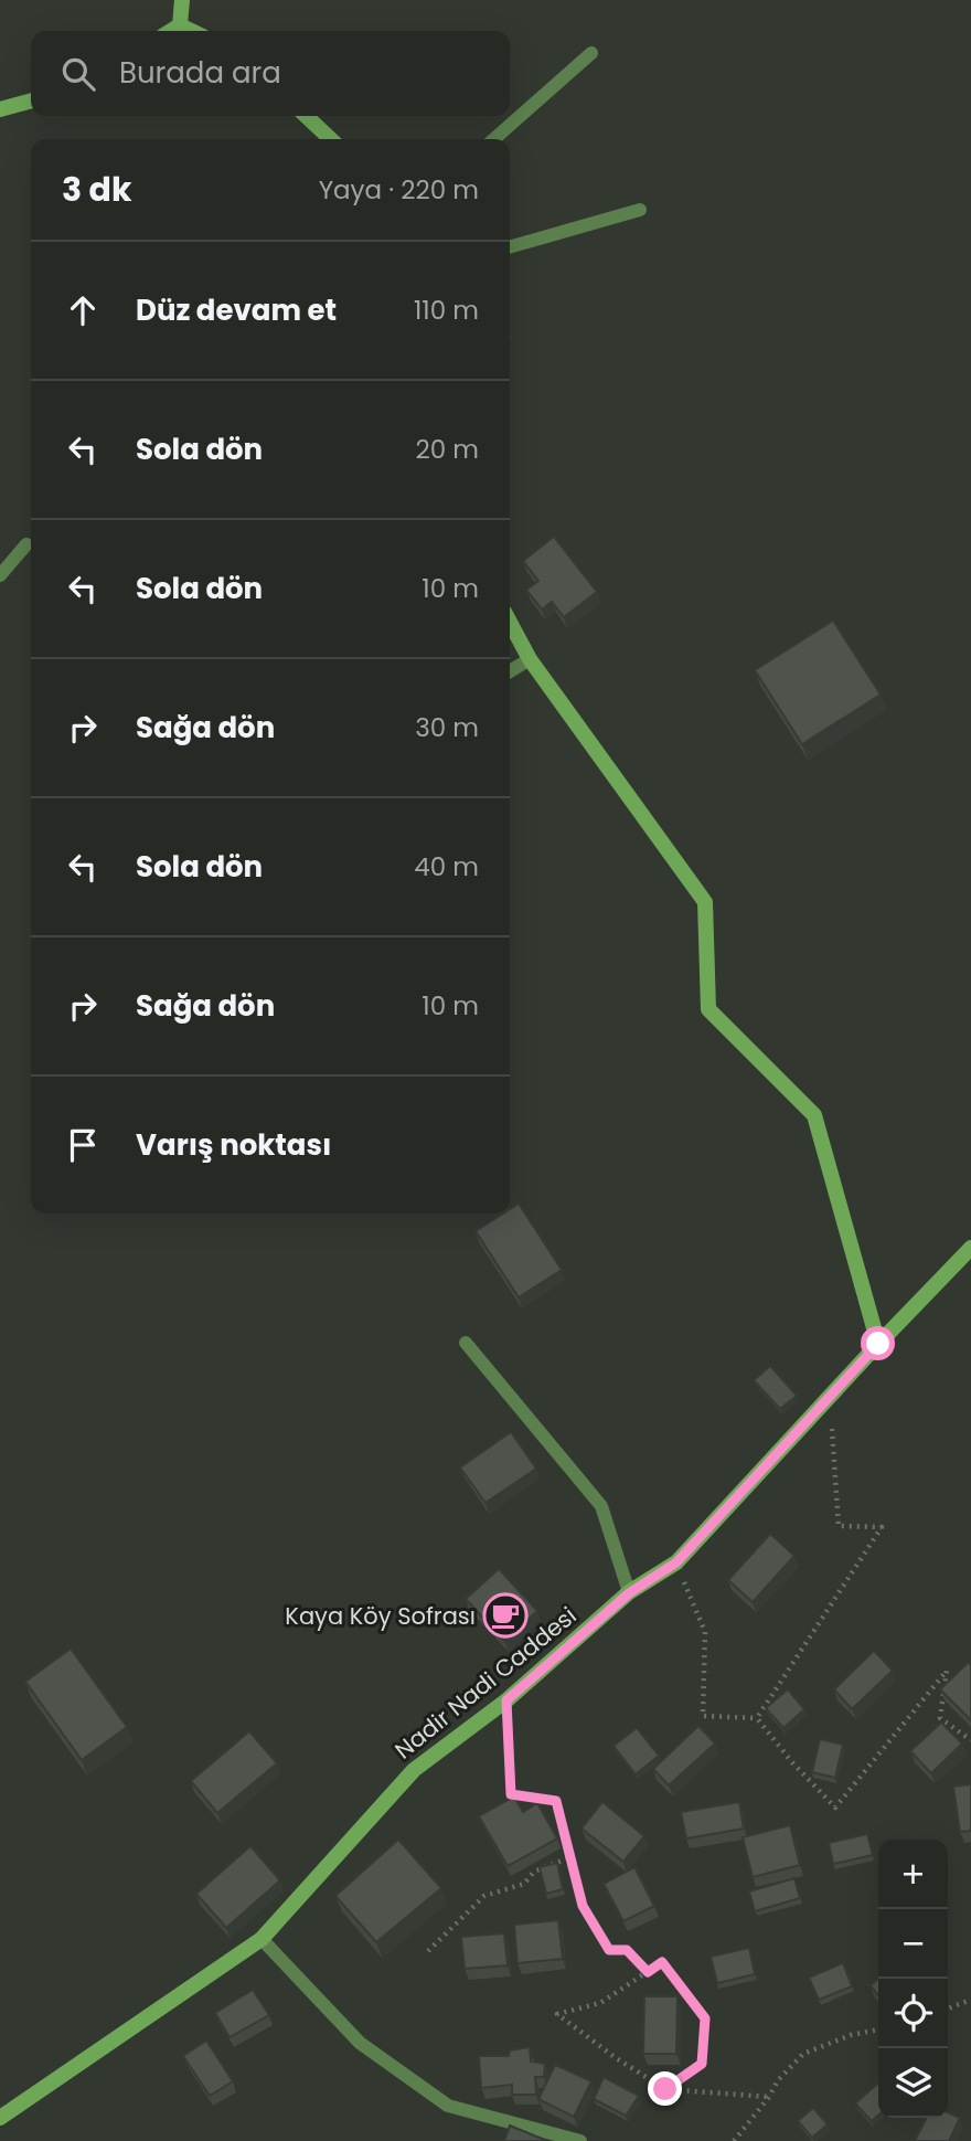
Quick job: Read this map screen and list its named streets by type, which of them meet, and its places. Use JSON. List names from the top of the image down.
{
  "streets": {
    "street": ["Nadir Nadi Caddesi"]
  },
  "places": {
    "cafe": ["Kaya Köy Sofrası"]
  },
  "page": {
    "search": "Burada ara",
    "heading": ["3 dk", "Yaya · 220 m"],
    "list": [
      ["Düz devam et", "110 m"],
      ["Sola dön", "20 m"],
      ["Sola dön", "10 m"],
      ["Sağa dön", "30 m"],
      ["Sola dön", "40 m"],
      ["Sağa dön", "10 m"],
      "Varış noktası"
    ],
    "map_buttons": ["+", "−"]
  }
}
